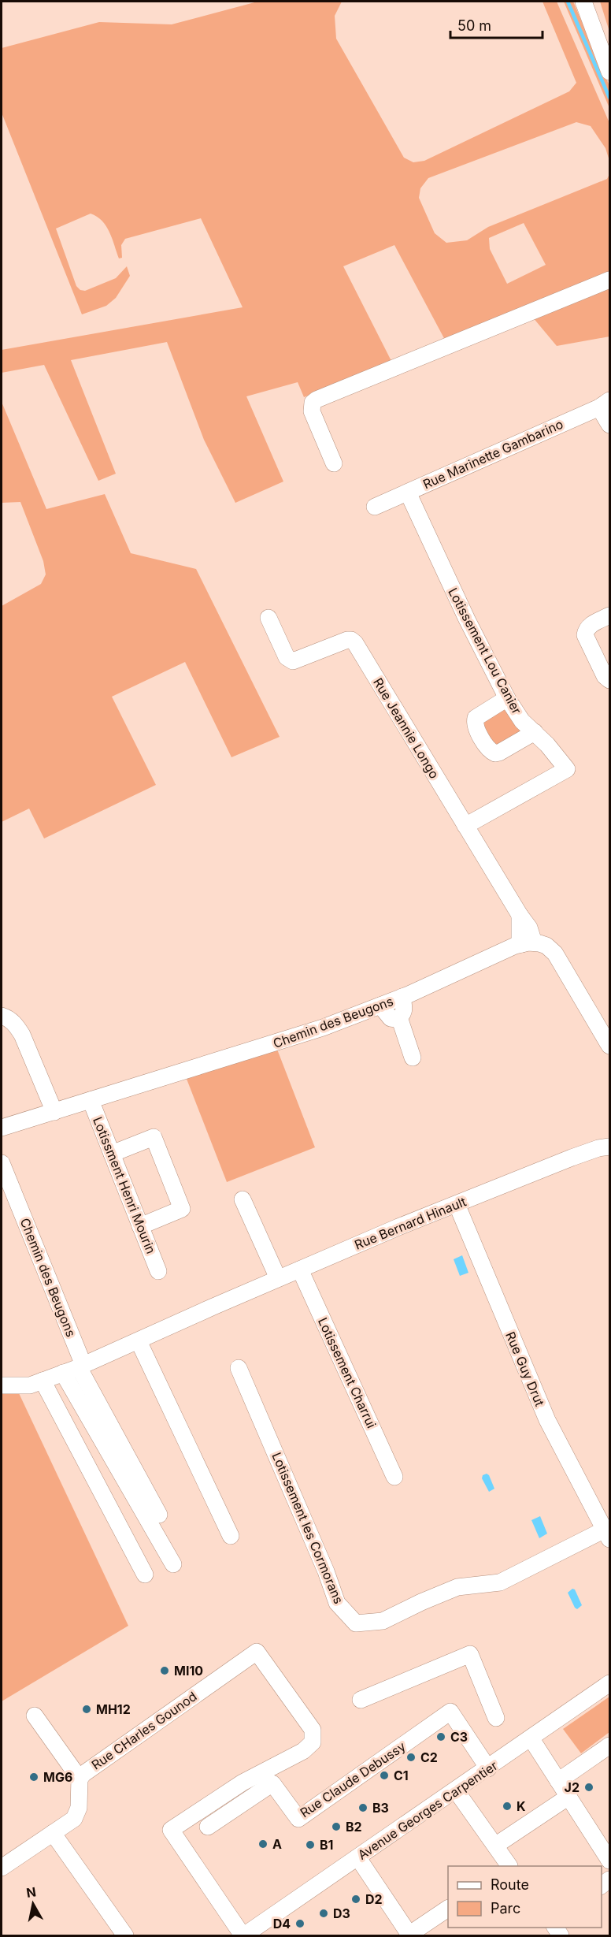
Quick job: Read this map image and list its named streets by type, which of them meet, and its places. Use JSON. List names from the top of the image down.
{
  "streets": {
    "street": [
      "Rue Marinette Gambarino",
      "Lotissement Lou Canier",
      "Rue Jeannie Longo",
      "Chemin des Beugons",
      "Lotissment Henri Mourin",
      "Rue Bernard Hinault",
      "Rue Guy Drut",
      "Lotissement Charrui",
      "Lotissement les Cormorans",
      "Rue CHarles Gounod",
      "Rue Claude Debussy",
      "Avenue Georges Carpentier"
    ]
  },
  "crossings": [
    ["Rue Marinette Gambarino", "Lotissement Lou Canier"],
    ["Lotissement Lou Canier", "Rue Jeannie Longo"],
    ["Rue Jeannie Longo", "Chemin des Beugons"],
    ["Chemin des Beugons", "Lotissment Henri Mourin"],
    ["Chemin des Beugons", "Rue Bernard Hinault"],
    ["Rue Bernard Hinault", "Rue Guy Drut"],
    ["Rue Bernard Hinault", "Lotissement Charrui"],
    ["Rue Guy Drut", "Lotissement les Cormorans"],
    ["Rue CHarles Gounod", "Avenue Georges Carpentier"],
    ["Rue Claude Debussy", "Avenue Georges Carpentier"]
  ],
  "places": [
    "MI10",
    "MH12",
    "C3",
    "C2",
    "C1",
    "MG6",
    "J2",
    "K",
    "B3",
    "B2",
    "A",
    "B1",
    "D2",
    "D3",
    "D4"
  ],
  "legend": ["Route", "Parc"],
  "scale_bar": "50 m",
  "north": "top"
}
